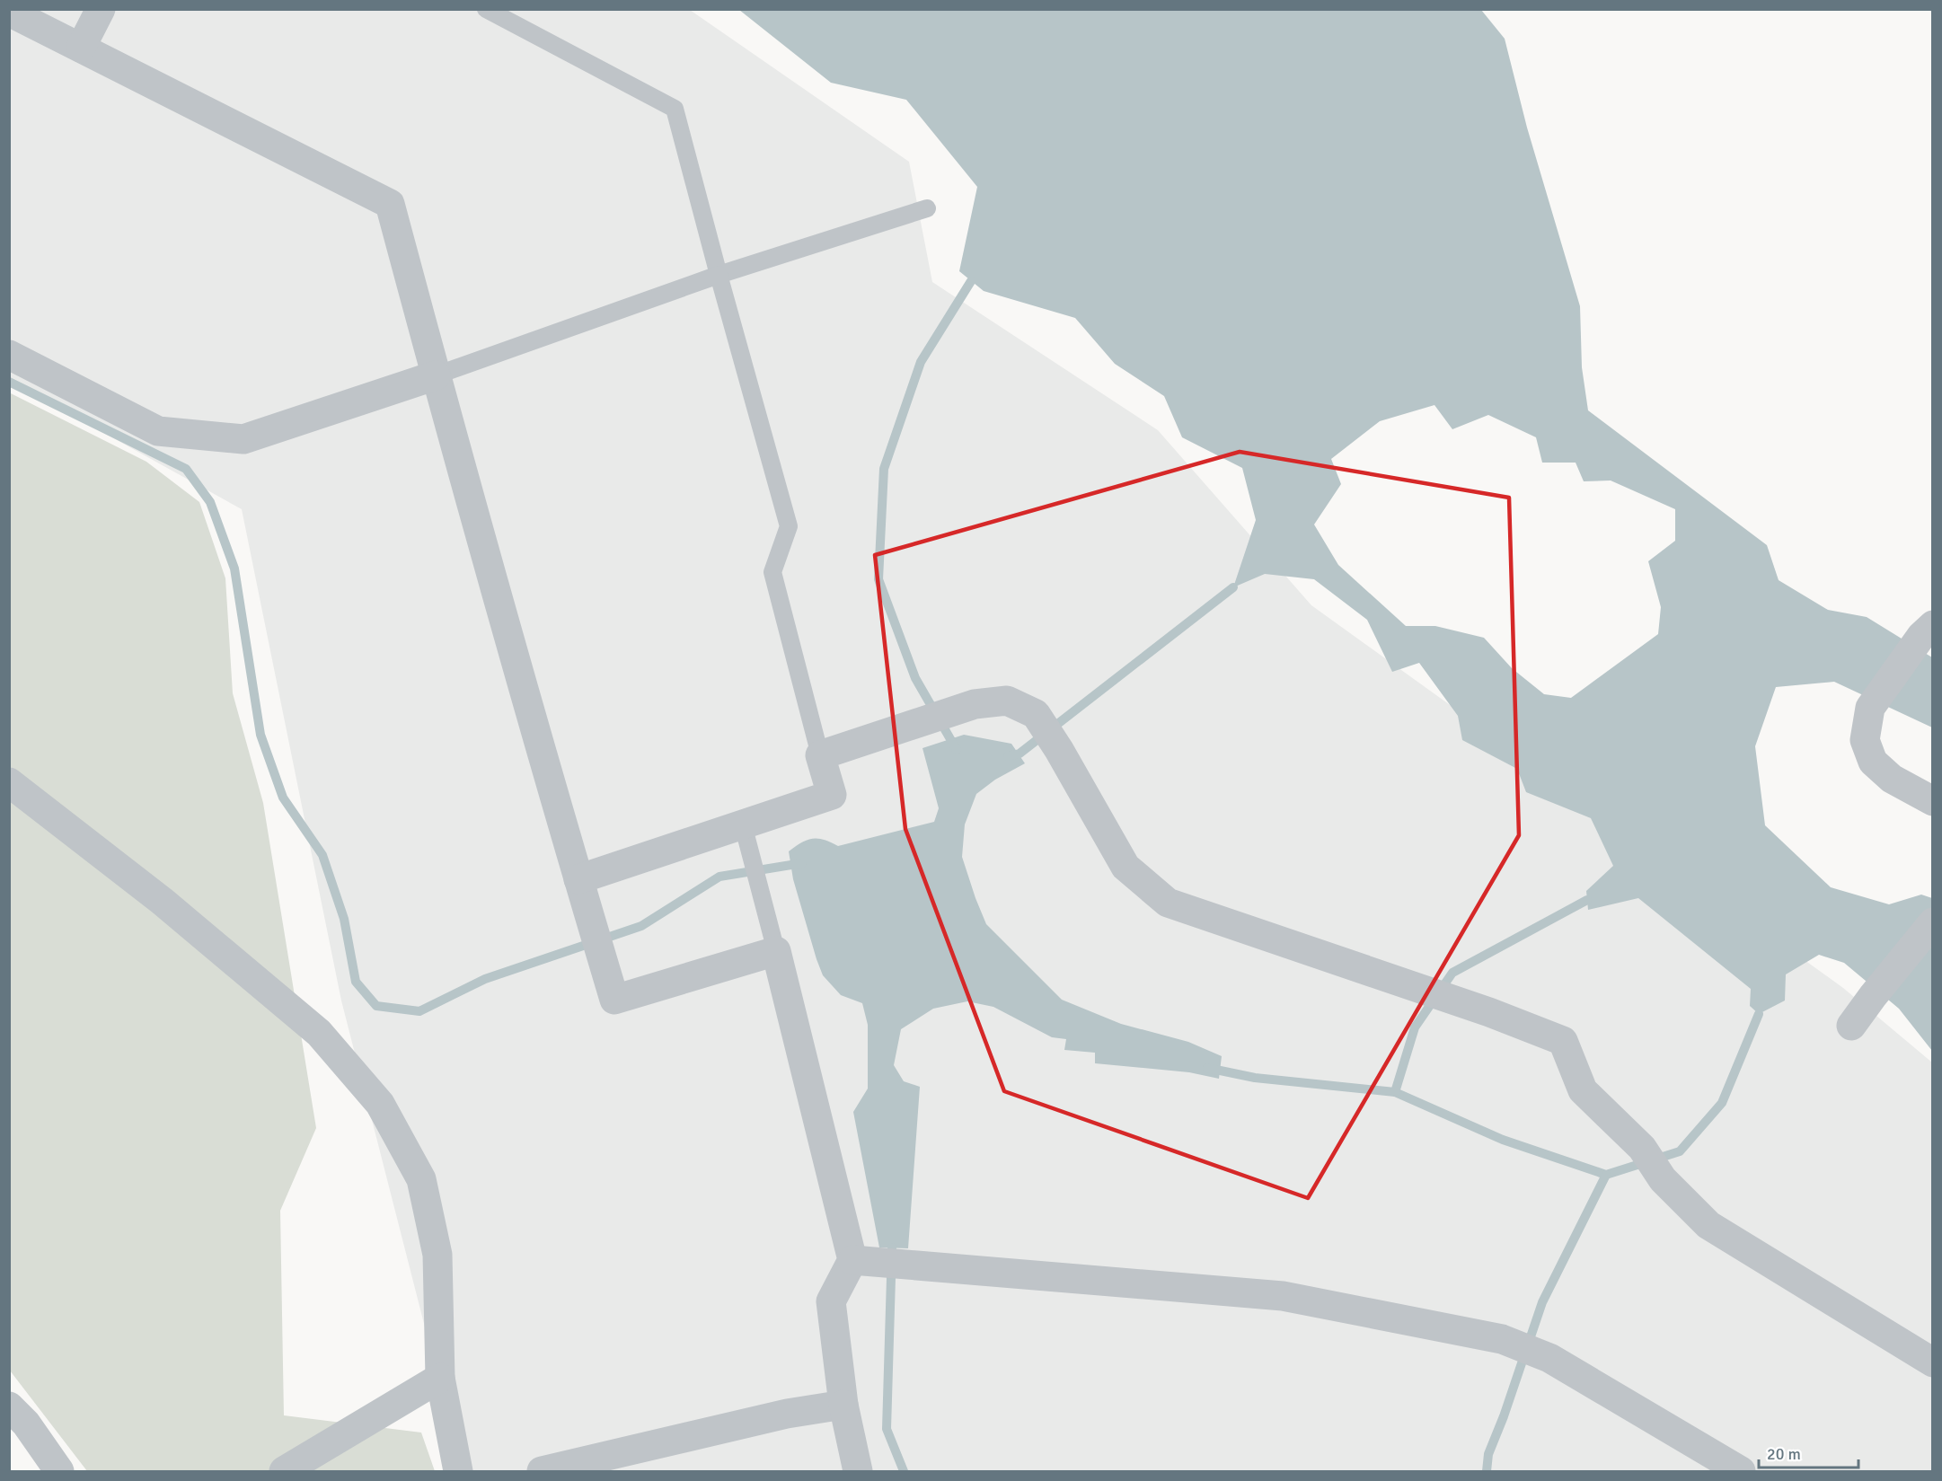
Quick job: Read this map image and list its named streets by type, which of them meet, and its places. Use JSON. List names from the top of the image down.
{
  "scale_bar": "20 m"
}
